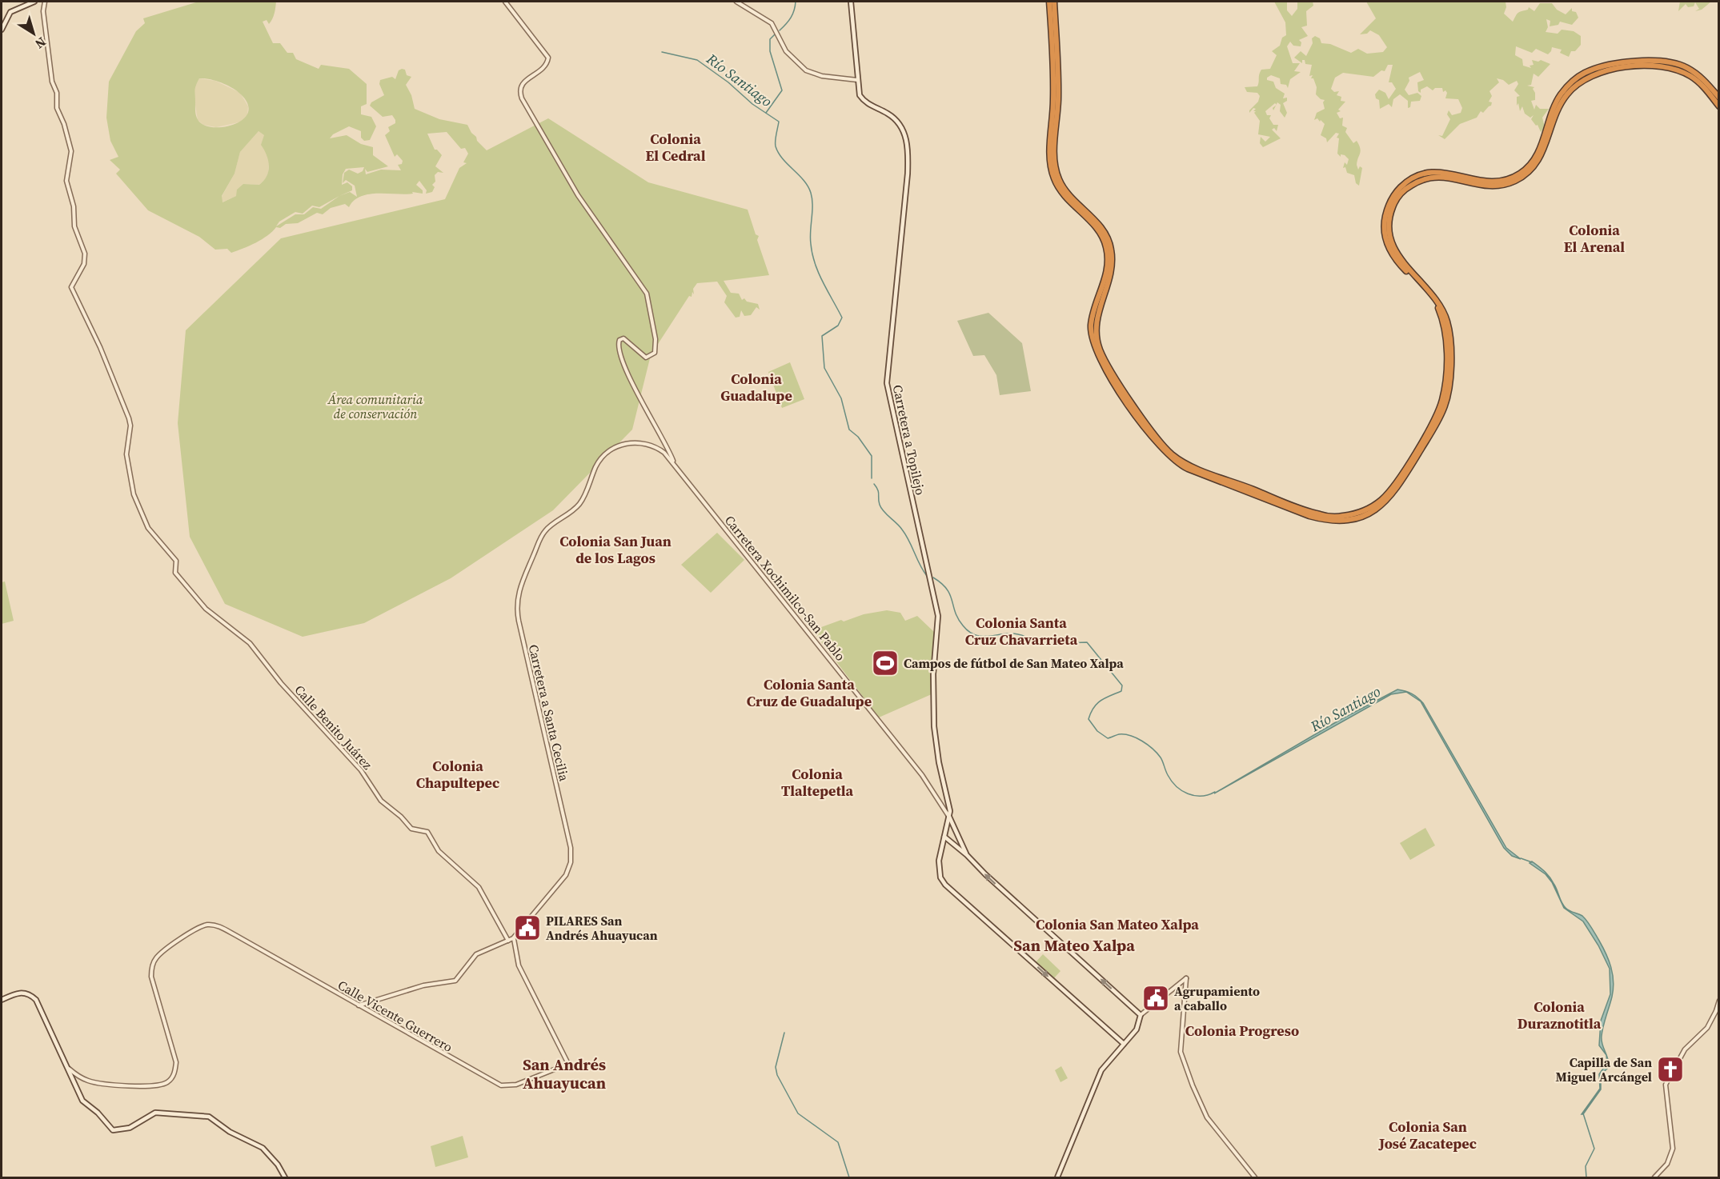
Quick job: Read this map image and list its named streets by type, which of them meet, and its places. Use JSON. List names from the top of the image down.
{
  "streets": {
    "main road": ["Carretera a Topilejo"],
    "street": [
      "Carretera Xochimilco-San Pablo",
      "Carretera a Santa Cecilia",
      "Calle Benito Juárez",
      "Calle Vicente Guerrero"
    ]
  },
  "crossings": [
    ["Carretera a Topilejo", "Carretera Xochimilco-San Pablo"],
    ["Carretera Xochimilco-San Pablo", "Carretera a Santa Cecilia"],
    ["Carretera a Santa Cecilia", "Calle Benito Juárez"],
    ["Carretera a Santa Cecilia", "Calle Vicente Guerrero"]
  ],
  "districts": [
    "Colonia El Cedral",
    "Colonia El Arenal",
    "Colonia Guadalupe",
    "Colonia San Juan de los Lagos",
    "Colonia Santa Cruz Chavarrieta",
    "Colonia Santa Cruz de Guadalupe",
    "Colonia Chapultepec",
    "Colonia Tlaltepetla",
    "Colonia San Mateo Xalpa",
    "San Mateo Xalpa",
    "Colonia Duraznotitla",
    "Colonia Progreso",
    "San Andrés Ahuayucan",
    "Colonia San José Zacatepec"
  ],
  "water": ["Río Santiago"],
  "parks": ["Área comunitaria de conservación"],
  "places": {
    "sports": ["Campos de fútbol de San Mateo Xalpa"],
    "public building": ["PILARES San Andrés Ahuayucan", "Agrupamiento a caballo"],
    "church": ["Capilla de San Miguel Arcángel"]
  },
  "north": "bottom right"
}
